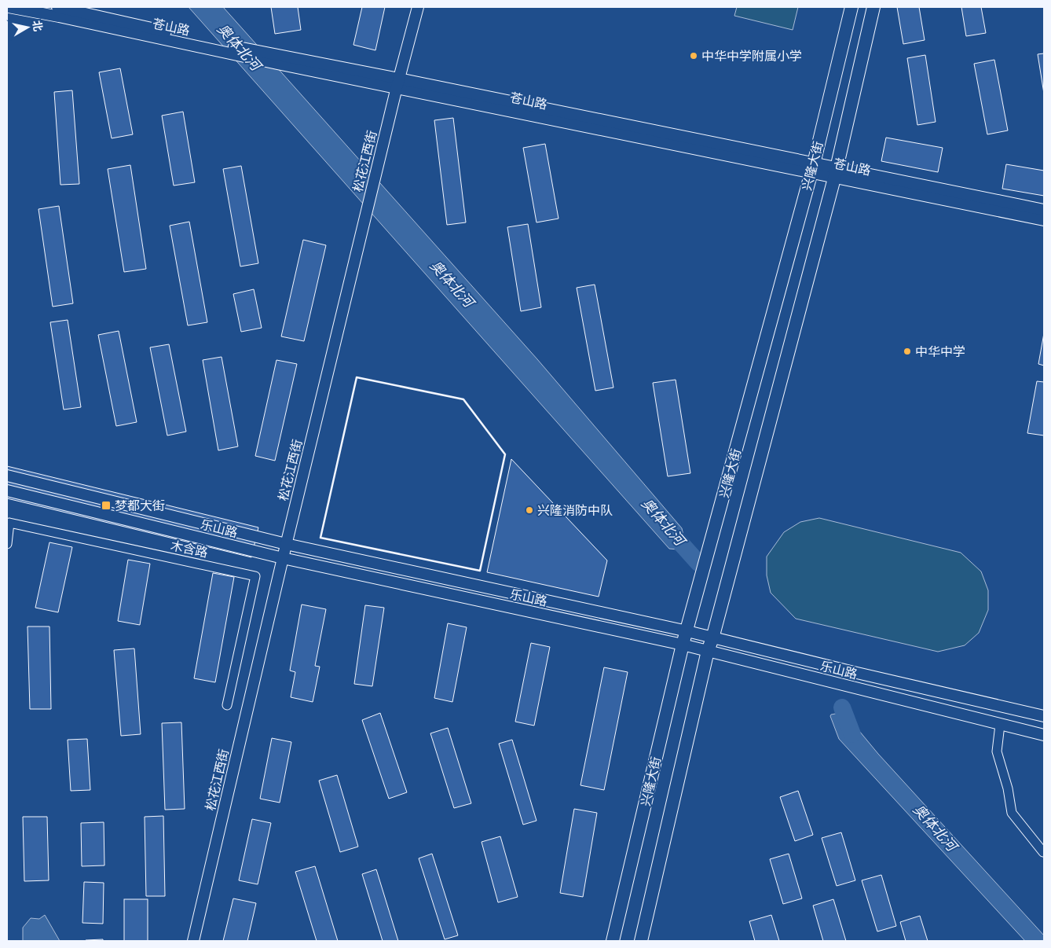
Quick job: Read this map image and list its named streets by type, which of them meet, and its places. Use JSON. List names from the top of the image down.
{
  "streets": {
    "main road": ["兴隆大街"],
    "street": [
      "苍山路",
      "松花江西街",
      "乐山路",
      "木含路"
    ]
  },
  "crossings": [
    ["苍山路", "松花江西街"],
    ["苍山路", "兴隆大街"],
    ["松花江西街", "乐山路"],
    ["兴隆大街", "乐山路"]
  ],
  "water": ["奥体北河"],
  "places": {
    "other": ["中华中学附属小学", "中华中学", "兴隆消防中队"],
    "transit": ["梦都大街"]
  },
  "north": "right"
}
